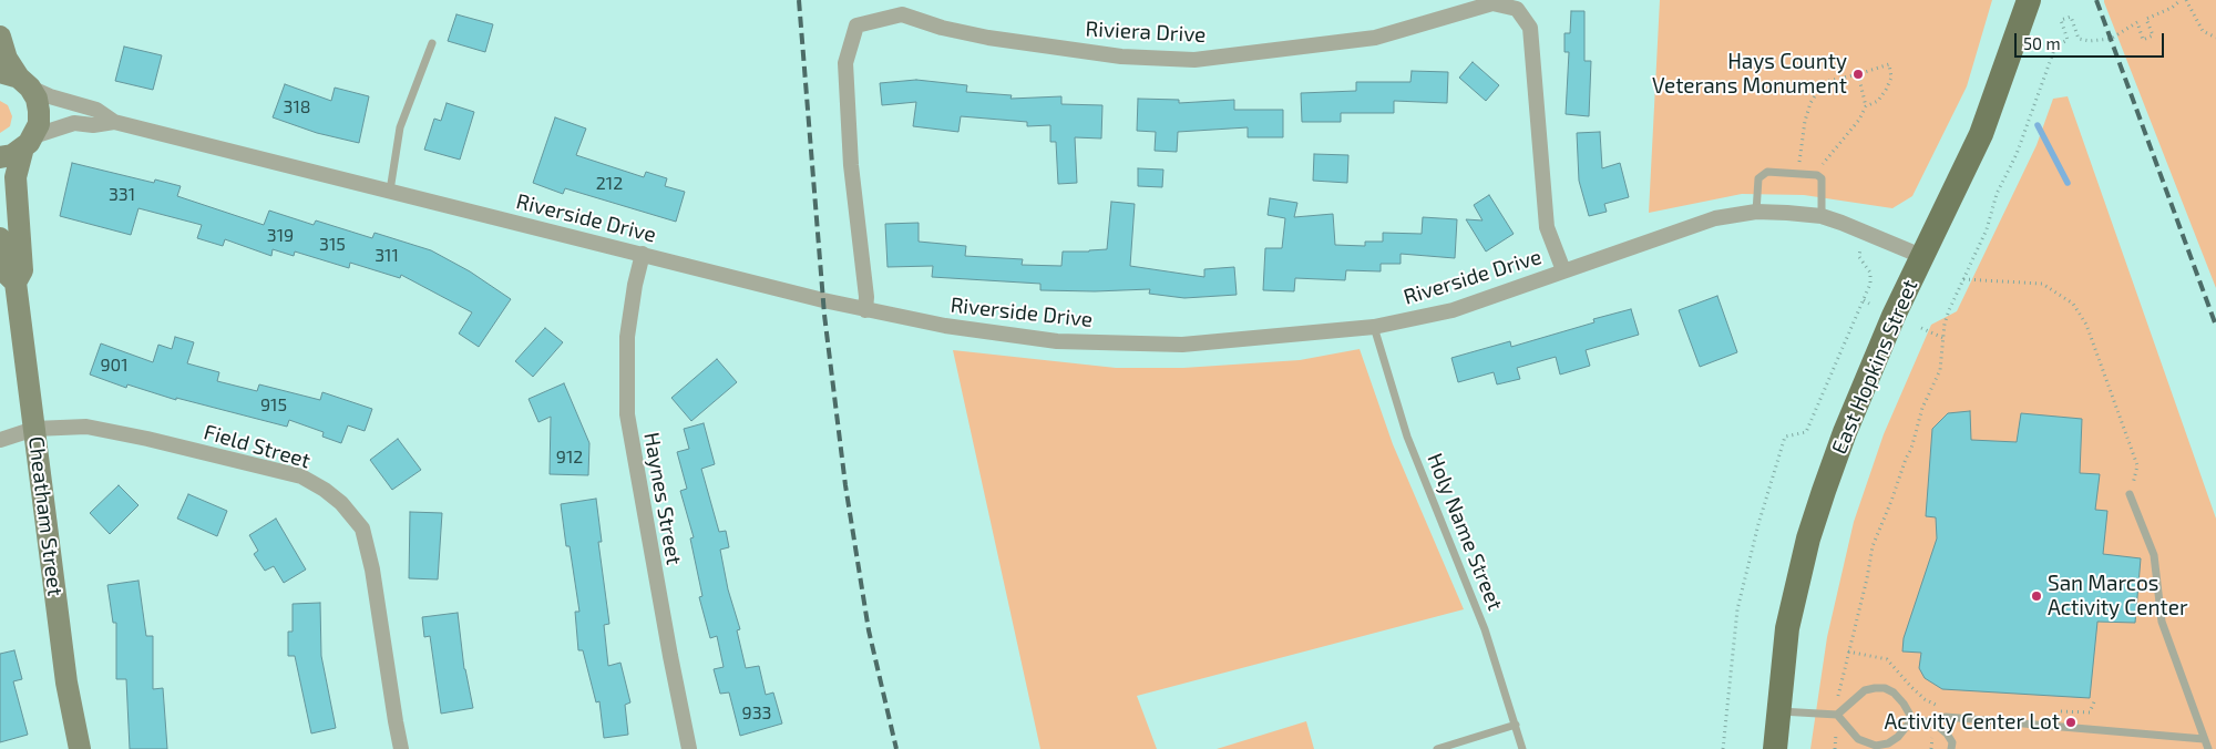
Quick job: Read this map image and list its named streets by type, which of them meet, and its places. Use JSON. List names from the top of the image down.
{
  "streets": {
    "main road": ["East Hopkins Street"],
    "street": [
      "Riviera Drive",
      "Riverside Drive",
      "Field Street",
      "Haynes Street",
      "Cheatham Street"
    ],
    "lane": ["Holy Name Street"]
  },
  "crossings": [
    ["Riviera Drive", "Riverside Drive"],
    ["Riverside Drive", "East Hopkins Street"],
    ["Riverside Drive", "Haynes Street"],
    ["Riverside Drive", "Cheatham Street"],
    ["Riverside Drive", "Holy Name Street"],
    ["Field Street", "Cheatham Street"]
  ],
  "places": ["Hays County Veterans Monument", "San Marcos Activity Center", "Activity Center Lot"],
  "house_numbers": [
    "318",
    "212",
    "331",
    "319",
    "315",
    "311",
    "901",
    "915",
    "912",
    "933"
  ],
  "scale_bar": "50 m"
}
